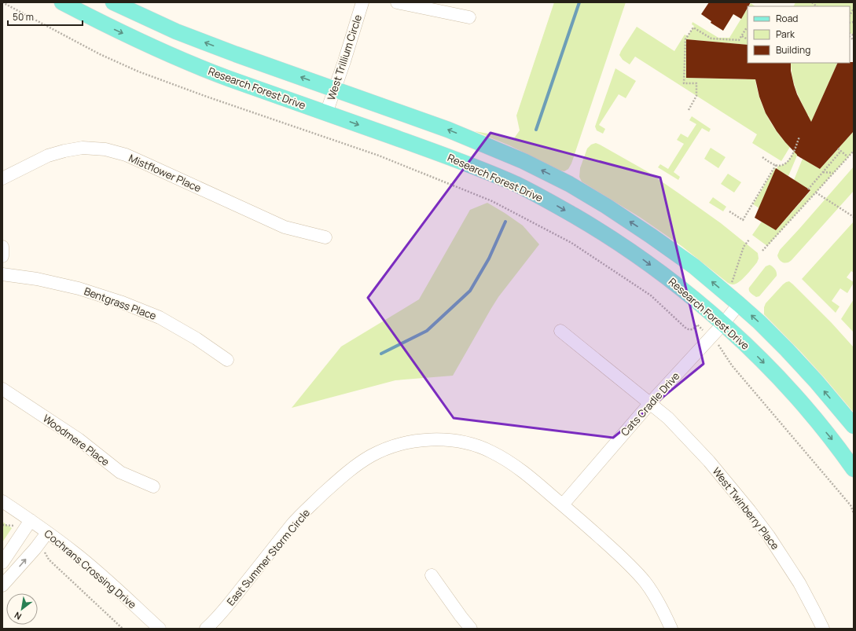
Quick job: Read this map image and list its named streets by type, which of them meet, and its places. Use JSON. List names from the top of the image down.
{
  "streets": {
    "main road": ["Research Forest Drive"],
    "street": [
      "West Trillium Circle",
      "Mistflower Place",
      "Bentgrass Place",
      "Cats Cradle Drive",
      "Woodmere Place",
      "West Twinberry Place",
      "East Summer Storm Circle",
      "Cochrans Crossing Drive"
    ]
  },
  "crossings": [
    ["West Trillium Circle", "Research Forest Drive"],
    ["Research Forest Drive", "Cats Cradle Drive"],
    ["Cats Cradle Drive", "West Twinberry Place"],
    ["Cats Cradle Drive", "East Summer Storm Circle"]
  ],
  "legend": ["Road", "Park", "Building"],
  "scale_bar": "50 m",
  "north": "bottom left"
}
